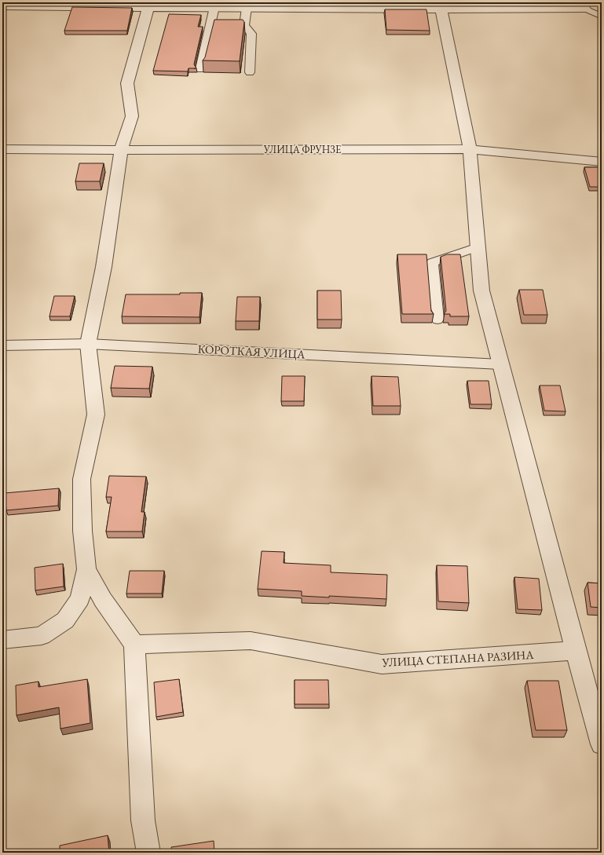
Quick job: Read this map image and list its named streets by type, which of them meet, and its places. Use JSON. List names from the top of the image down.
{
  "streets": {
    "street": ["УЛИЦА ФРУНЗЕ", "УЛИЦА СТЕПАНА РАЗИНА"],
    "lane": ["КОРОТКАЯ УЛИЦА"]
  }
}
